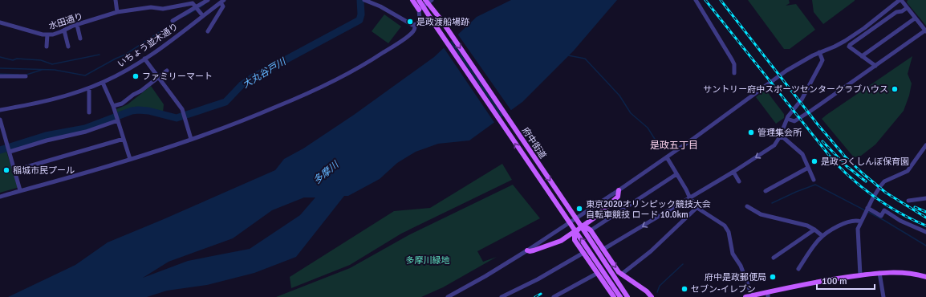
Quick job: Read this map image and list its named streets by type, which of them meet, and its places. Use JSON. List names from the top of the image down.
{
  "streets": {
    "main road": ["府中街道"],
    "street": ["水田通り", "いちょう並木通り"]
  },
  "districts": ["是政五丁目"],
  "water": ["大丸谷戸川", "多摩川"],
  "parks": ["多摩川緑地"],
  "places": [
    "是政渡船場跡",
    "ファミリーマート",
    "サントリー府中スポーツセンタークラブハウス",
    "管理集会所",
    "是政つくしんぼ保育園",
    "稲城市民プール",
    "東京2020オリンピック競技大会 自転車競技 ロード 10.0km",
    "府中是政郵便局",
    "セブン-イレブン"
  ],
  "scale_bar": "100 m"
}
